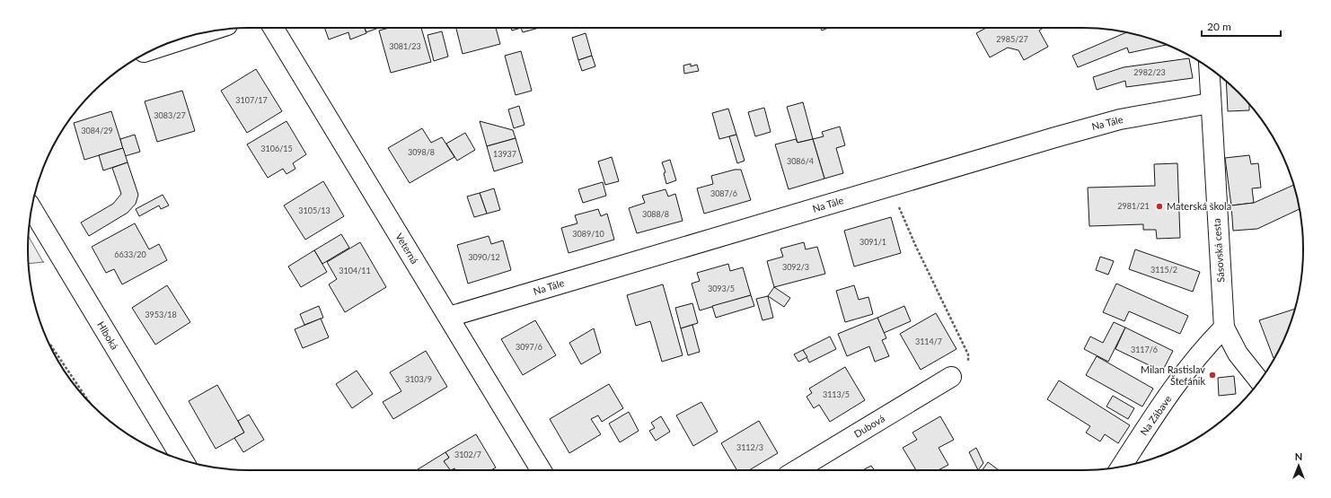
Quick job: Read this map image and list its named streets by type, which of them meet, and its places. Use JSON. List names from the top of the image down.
{
  "streets": {
    "street": [
      "Na Tále",
      "Veterná",
      "Sásovská cesta",
      "Hlboká",
      "Na Zábave",
      "Dubová"
    ]
  },
  "crossings": [
    ["Na Tále", "Veterná"],
    ["Na Tále", "Sásovská cesta"],
    ["Sásovská cesta", "Na Zábave"]
  ],
  "places": ["Materská škola", "Milan Rastislav Štefánik"],
  "house_numbers": [
    "2985/27",
    "3081/23",
    "2982/23",
    "3107/17",
    "3083/27",
    "3084/29",
    "3106/15",
    "3098/8",
    "13937",
    "3086/4",
    "3087/6",
    "2981/21",
    "3105/13",
    "3088/8",
    "3089/10",
    "3091/1",
    "6633/20",
    "3090/12",
    "3092/3",
    "3115/2",
    "3104/11",
    "3093/5",
    "3953/18",
    "3114/7",
    "3097/6",
    "3117/6",
    "3103/9",
    "3113/5",
    "3112/3",
    "3102/7"
  ],
  "scale_bar": "20 m",
  "north": "top"
}
